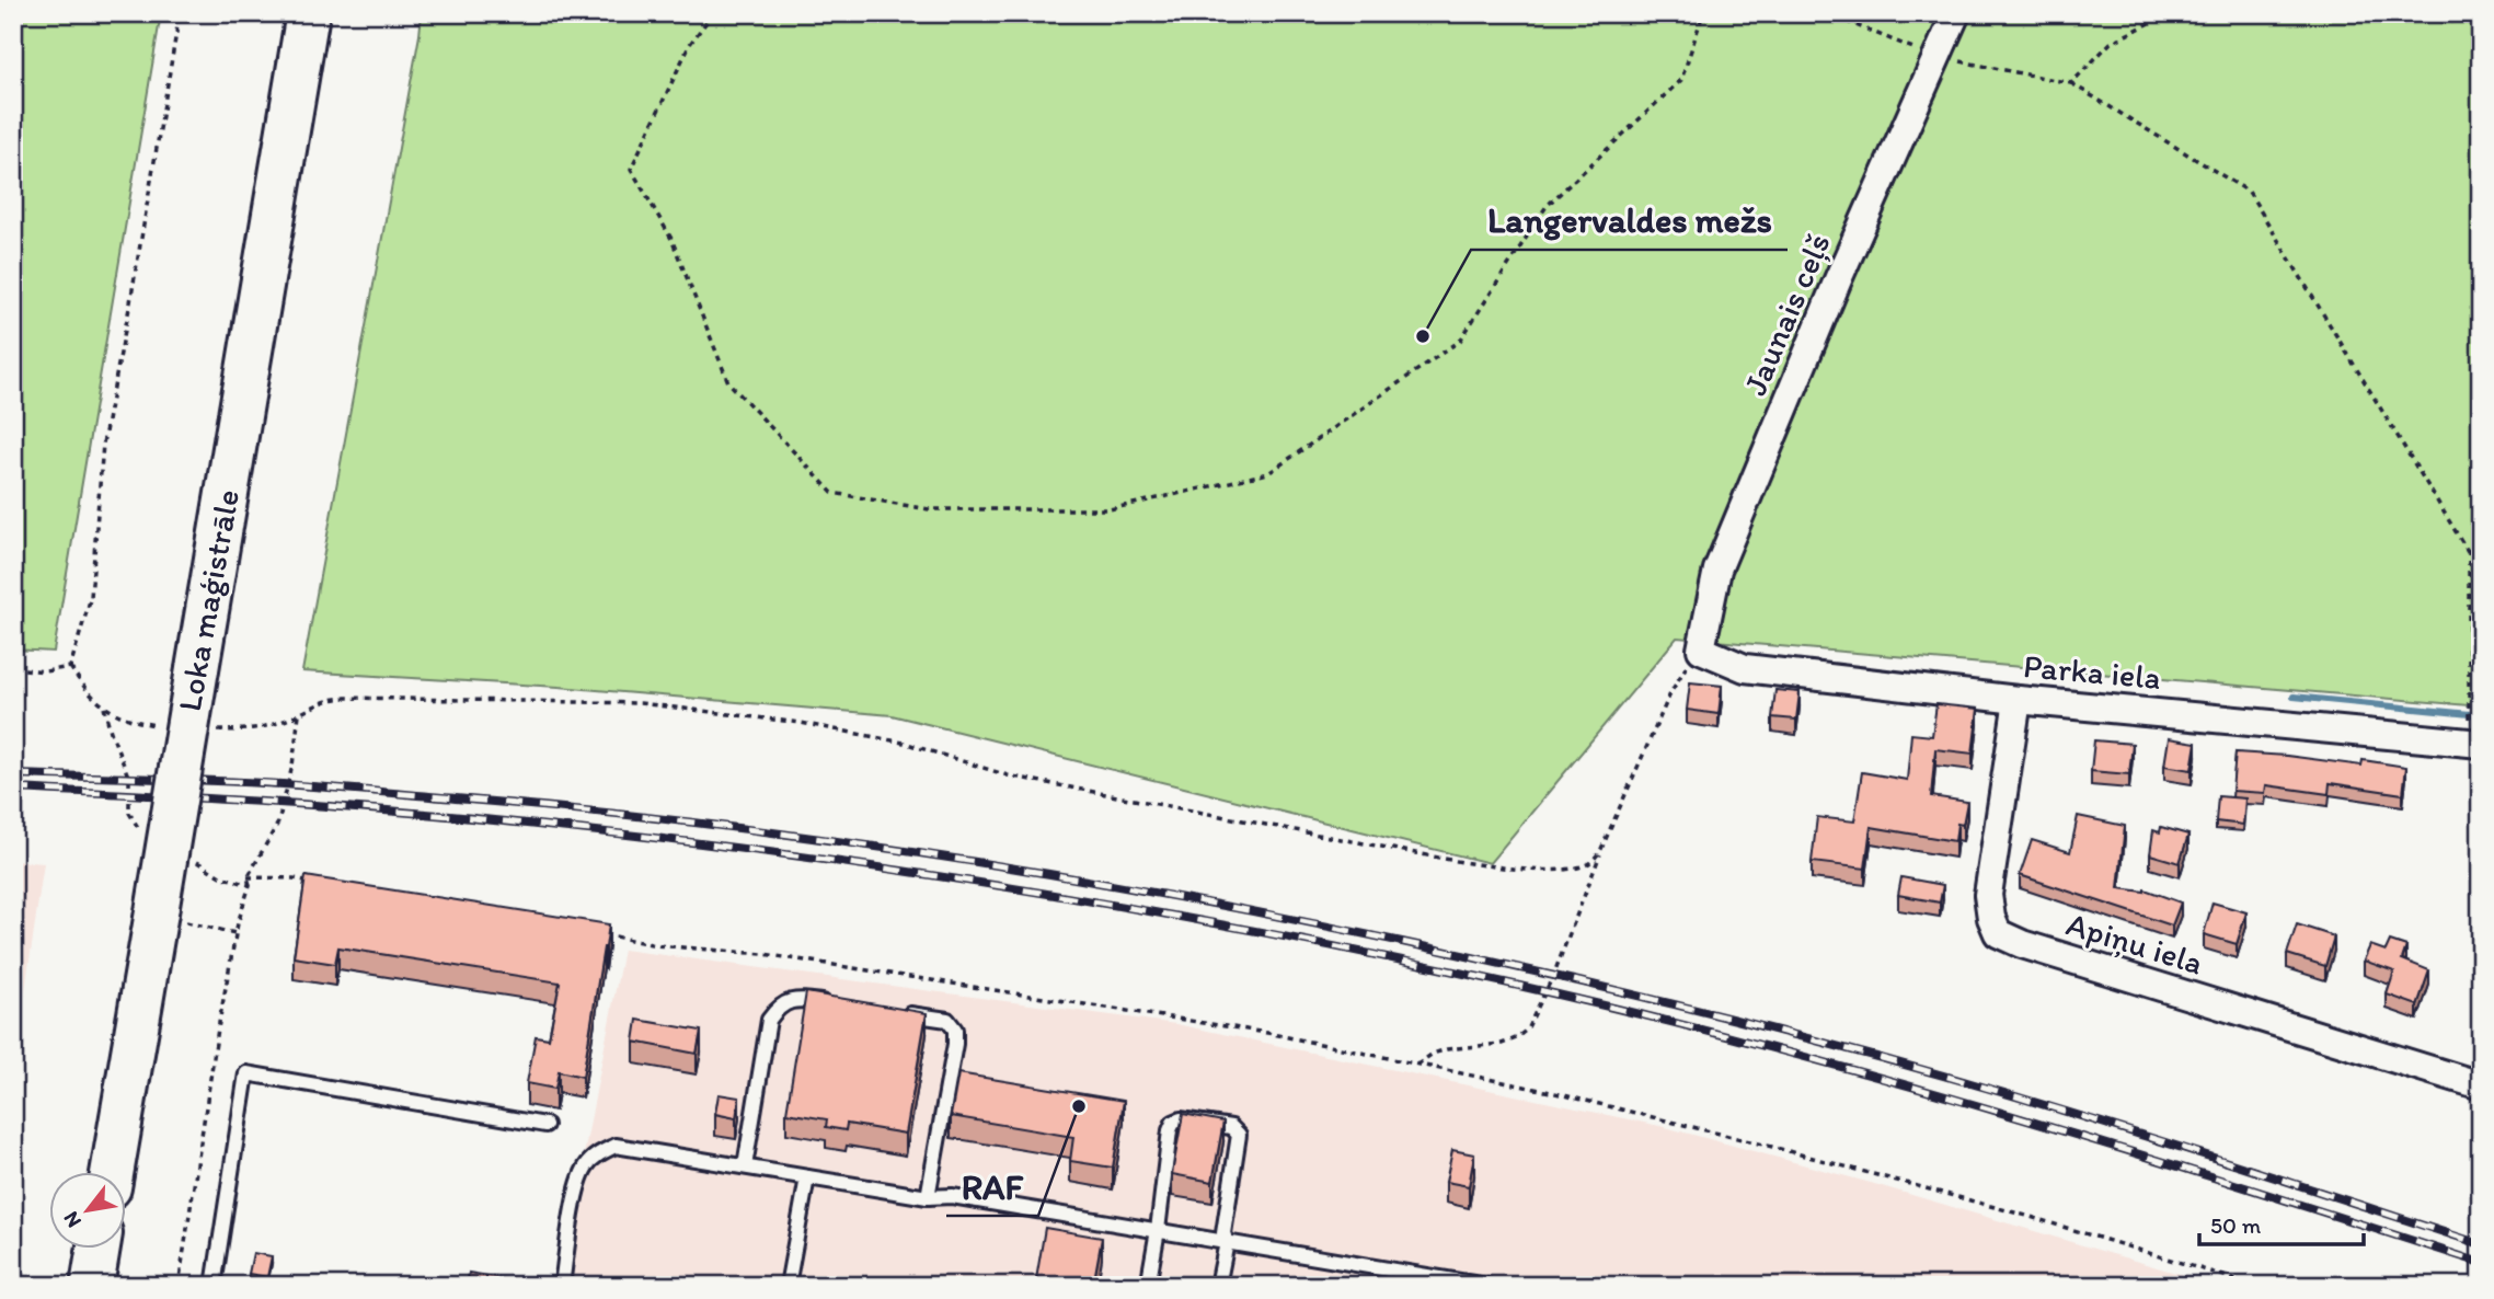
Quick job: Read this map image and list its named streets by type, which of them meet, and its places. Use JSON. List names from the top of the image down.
{
  "streets": {
    "main road": ["Loka maģistrāle"],
    "street": ["Jaunais ceļš", "Parka iela", "Apiņu iela"]
  },
  "crossings": [
    ["Jaunais ceļš", "Parka iela"],
    ["Parka iela", "Apiņu iela"]
  ],
  "places": ["Langervaldes mežs", "RAF"],
  "scale_bar": "50 m",
  "north": "bottom left"
}
